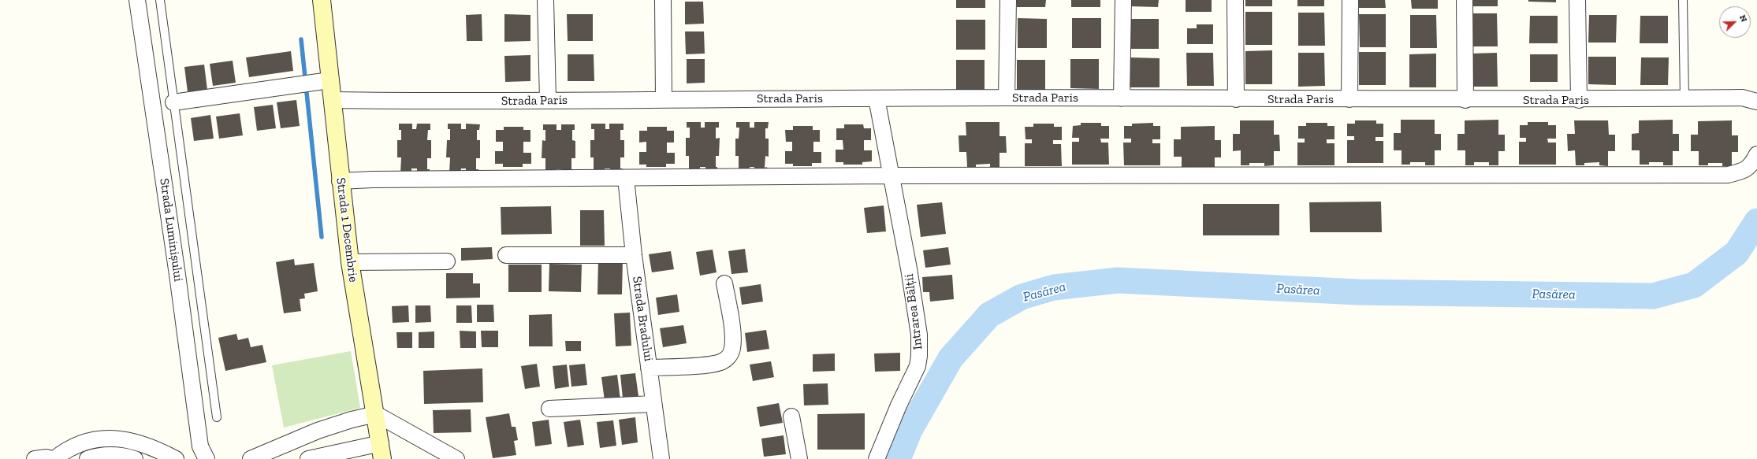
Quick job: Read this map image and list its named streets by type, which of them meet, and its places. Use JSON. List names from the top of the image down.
{
  "streets": {
    "main road": ["Strada 1 Decembrie"],
    "street": [
      "Strada Paris",
      "Strada Luminișului",
      "Intrarea Bălții",
      "Strada Bradului"
    ]
  },
  "crossings": [
    ["Strada Paris", "Strada 1 Decembrie"],
    ["Strada Paris", "Intrarea Bălții"]
  ],
  "water": ["Pasărea"],
  "north": "top right"
}
